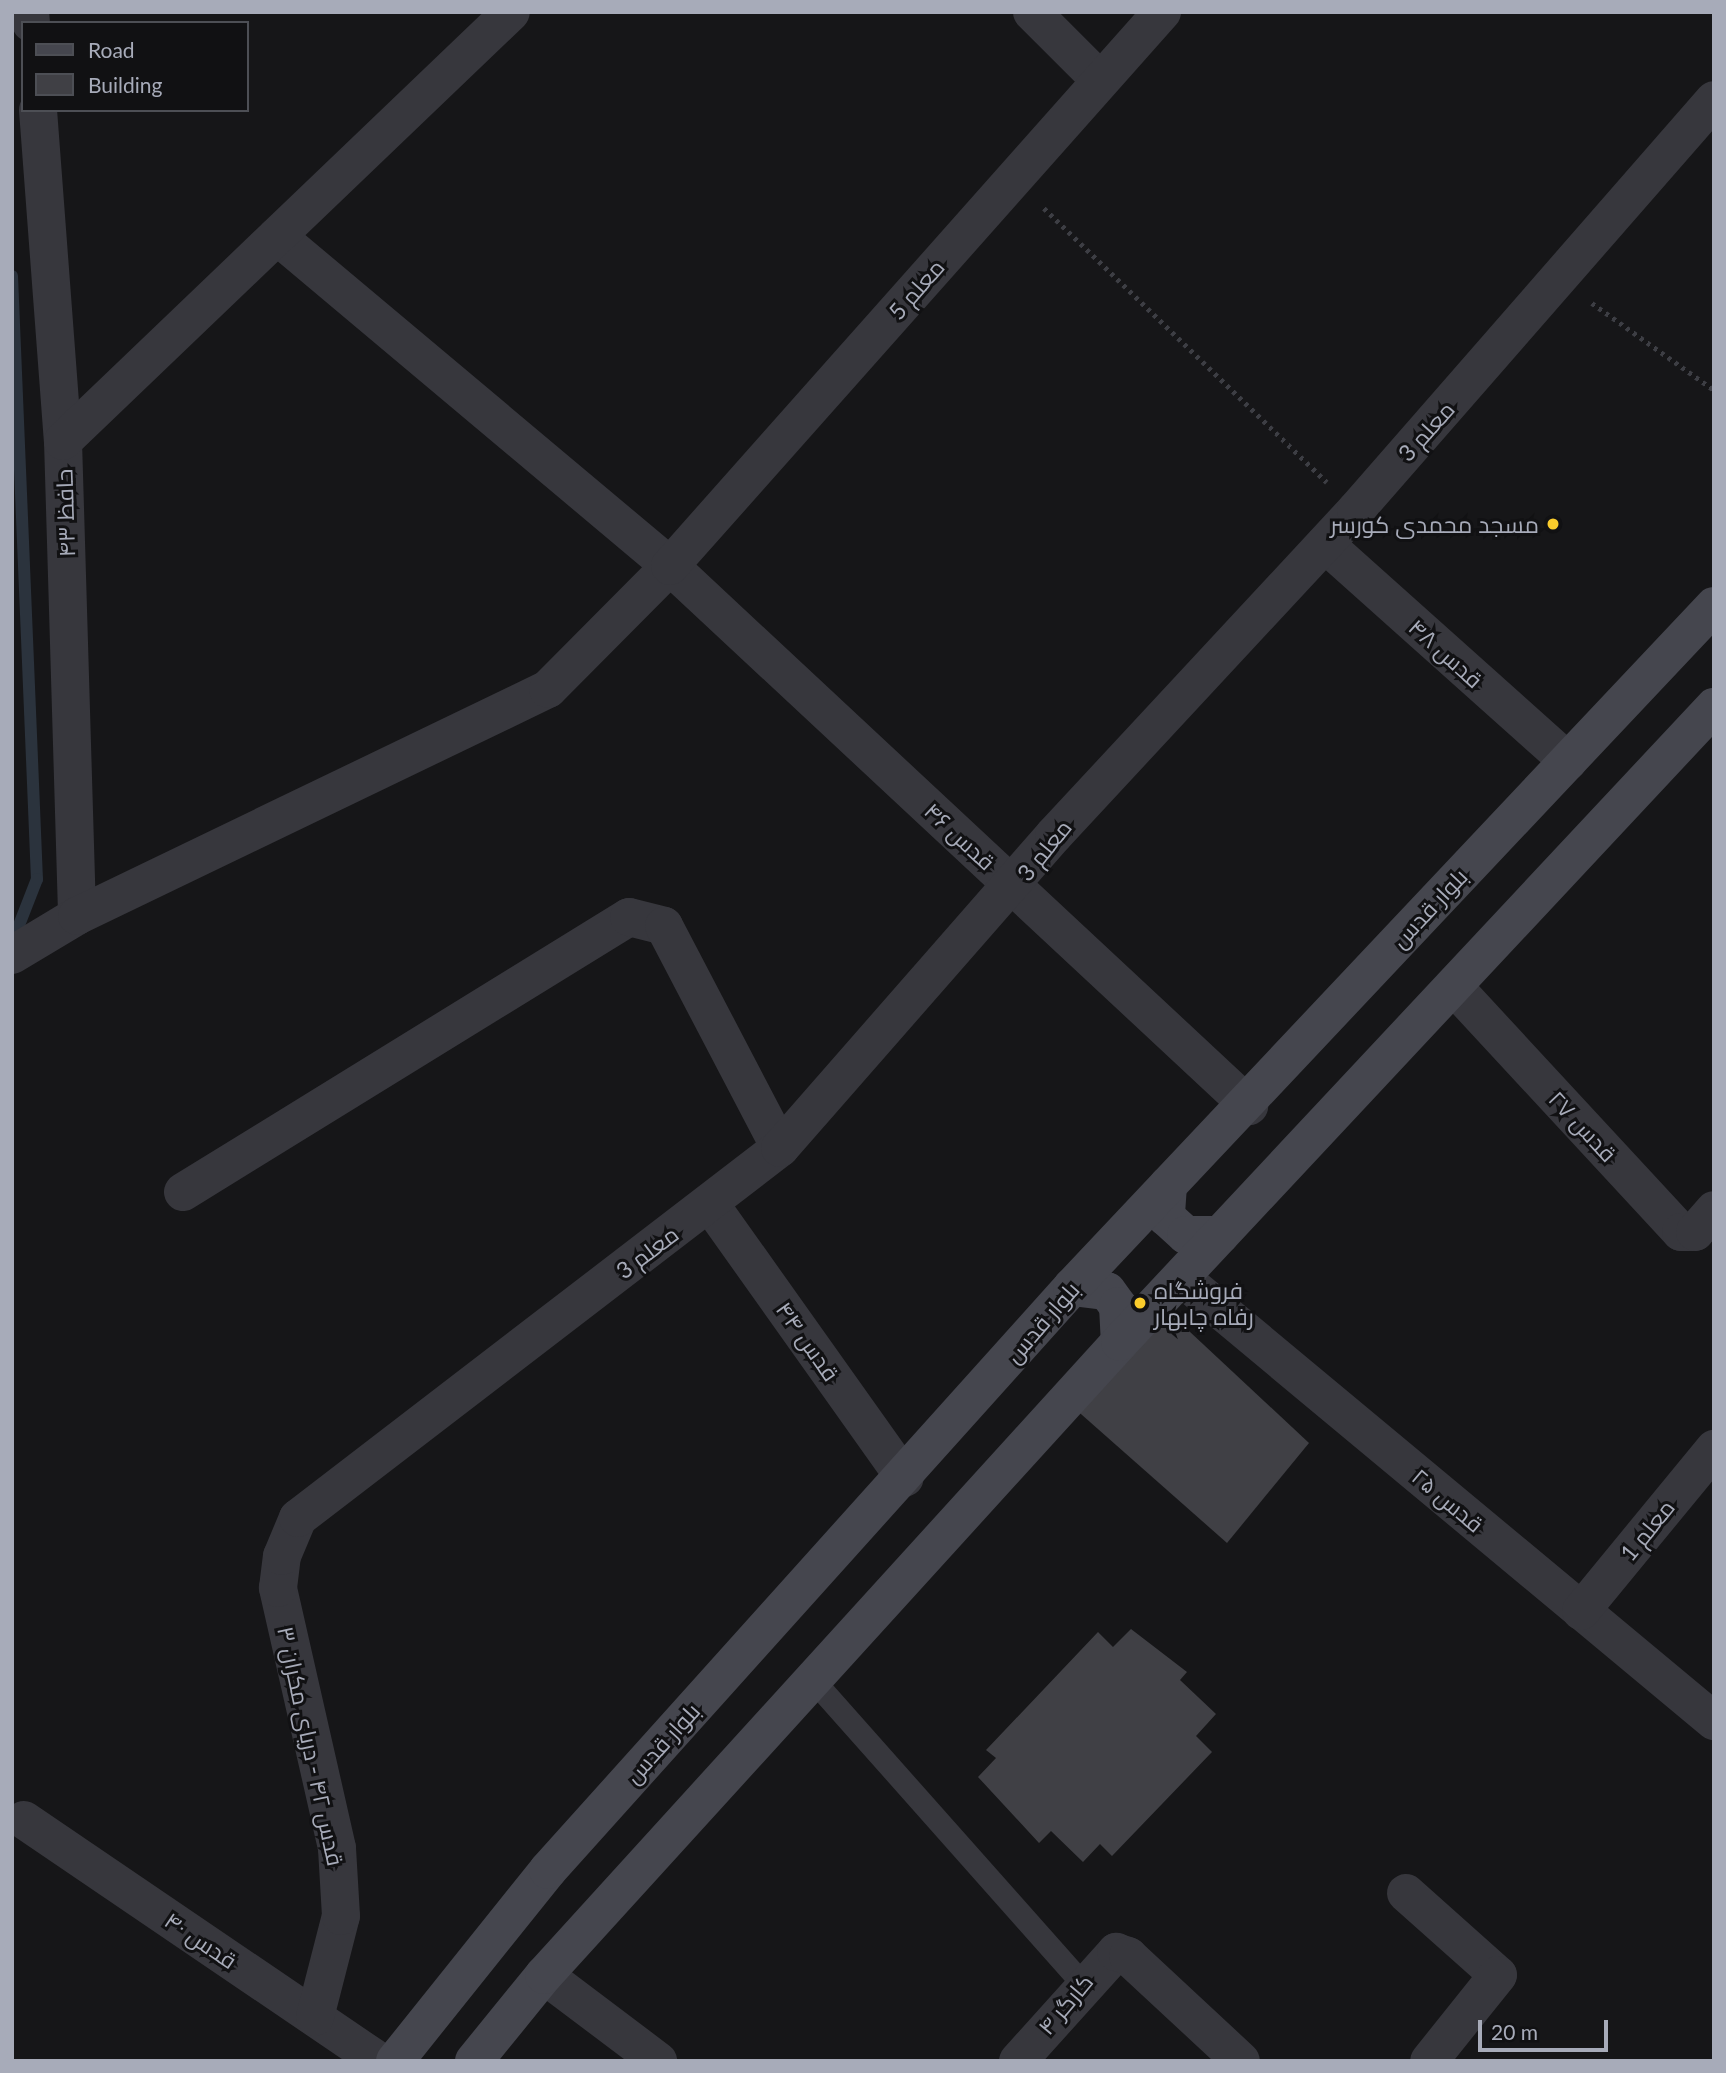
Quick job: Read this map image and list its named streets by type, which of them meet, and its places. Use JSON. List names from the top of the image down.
{
  "streets": {
    "main road": ["بلوار قدس"],
    "street": [
      "معلم 5",
      "معلم 3",
      "حافظ ۴۳",
      "قدس ۴۸",
      "قدس ۴۶",
      "قدس ۲۷",
      "قدس ۴۴",
      "قدس ۲۵",
      "معلم 1",
      "قدس ۴۲ - دریای مکران ۳",
      "قدس ۴۰",
      "کارگر ۴"
    ]
  },
  "crossings": [
    ["معلم 5", "حافظ ۴۳"],
    ["معلم 5", "قدس ۴۶"],
    ["معلم 3", "قدس ۴۸"],
    ["معلم 3", "قدس ۴۶"],
    ["معلم 3", "قدس ۴۴"],
    ["معلم 3", "قدس ۴۲ - دریای مکران ۳"],
    ["قدس ۴۸", "بلوار قدس"],
    ["قدس ۴۶", "بلوار قدس"],
    ["بلوار قدس", "قدس ۴۴"],
    ["قدس ۲۵", "معلم 1"],
    ["قدس ۴۲ - دریای مکران ۳", "قدس ۴۰"]
  ],
  "places": ["مسجد محمدی کورسر", "فروشگاه رفاه چابهار"],
  "legend": ["Road", "Building"],
  "scale_bar": "20 m"
}
